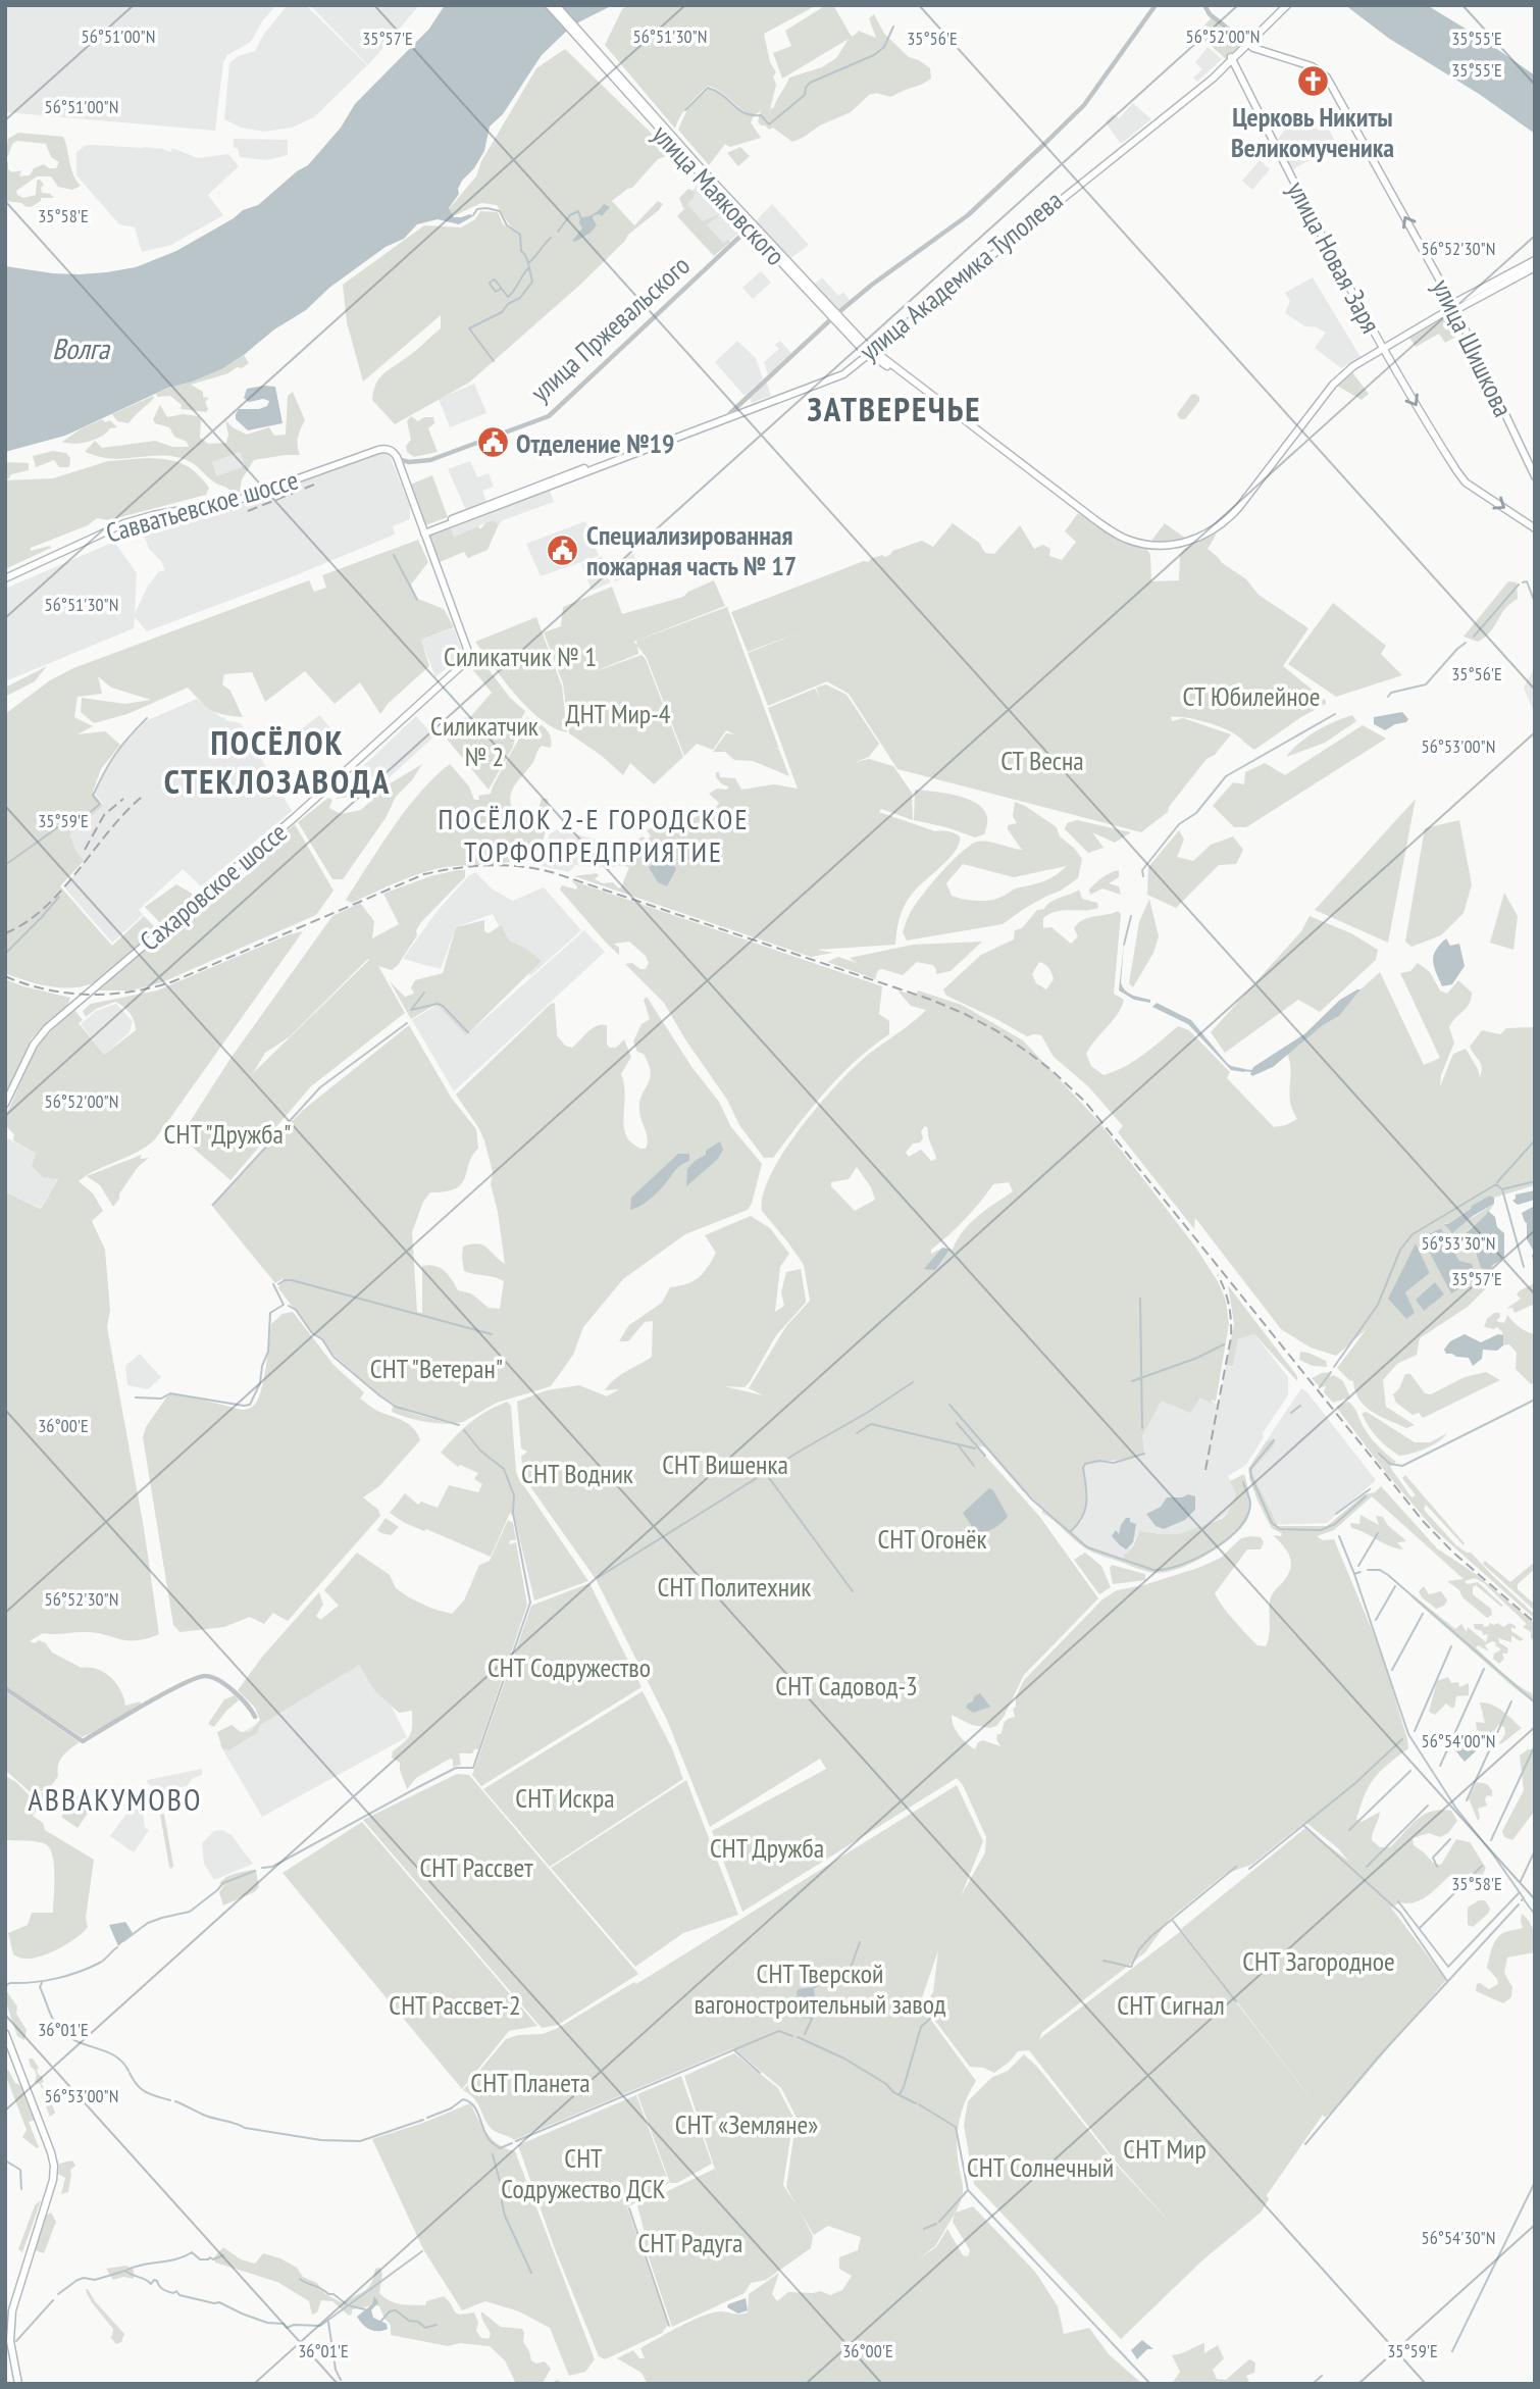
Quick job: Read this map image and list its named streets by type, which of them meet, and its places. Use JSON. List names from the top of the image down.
{
  "streets": {
    "main road": [
      "улица Маяковского",
      "улица Новая Заря",
      "улица Академика Туполева",
      "улица Шишкова",
      "Савватьевское шоссе",
      "Сахаровское шоссе"
    ],
    "street": ["улица Пржевальского"]
  },
  "crossings": [
    ["улица Маяковского", "улица Новая Заря"],
    ["улица Маяковского", "улица Академика Туполева"],
    ["улица Маяковского", "улица Пржевальского"],
    ["улица Новая Заря", "улица Академика Туполева"],
    ["улица Академика Туполева", "улица Шишкова"],
    ["улица Академика Туполева", "Сахаровское шоссе"],
    ["улица Пржевальского", "Савватьевское шоссе"]
  ],
  "one_way": ["улица Новая Заря", "улица Шишкова"],
  "districts": [
    "ЗАТВЕРЕЧЬЕ",
    "ПОСЁЛОК СТЕКЛОЗАВОДА",
    "ПОСЁЛОК 2-Е ГОРОДСКОЕ ТОРФОПРЕДПРИЯТИЕ",
    "АВВАКУМОВО"
  ],
  "water": ["Волга"],
  "parks": [
    "Силикатчик № 1",
    "СТ Юбилейное",
    "ДНТ Мир-4",
    "Силикатчик № 2",
    "СТ Весна",
    "СНТ \"Дружба\"",
    "СНТ \"Ветеран\"",
    "СНТ Вишенка",
    "СНТ Водник",
    "СНТ Огонёк",
    "СНТ Политехник",
    "СНТ Содружество",
    "СНТ Садовод-3",
    "СНТ Искра",
    "СНТ Дружба",
    "СНТ Рассвет",
    "СНТ Загородное",
    "СНТ Тверской вагоностроительный завод",
    "СНТ Рассвет-2",
    "СНТ Сигнал",
    "СНТ Планета",
    "СНТ «Земляне»",
    "СНТ Мир",
    "СНТ Содружество ДСК",
    "СНТ Солнечный",
    "СНТ Радуга"
  ],
  "places": {
    "church": ["Церковь Никиты Великомученика"],
    "public building": ["Отделение №19", "Специализированная пожарная часть № 17"]
  },
  "coordinates": [
    "56°51'00\"N",
    "56°51'30\"N",
    "56°52'00\"N",
    "35°57'E",
    "35°56'E",
    "35°55'E",
    "35°58'E",
    "56°52'30\"N",
    "56°53'00\"N",
    "35°59'E",
    "56°53'30\"N",
    "36°00'E",
    "56°54'00\"N",
    "36°01'E",
    "56°54'30\"N"
  ]
}
